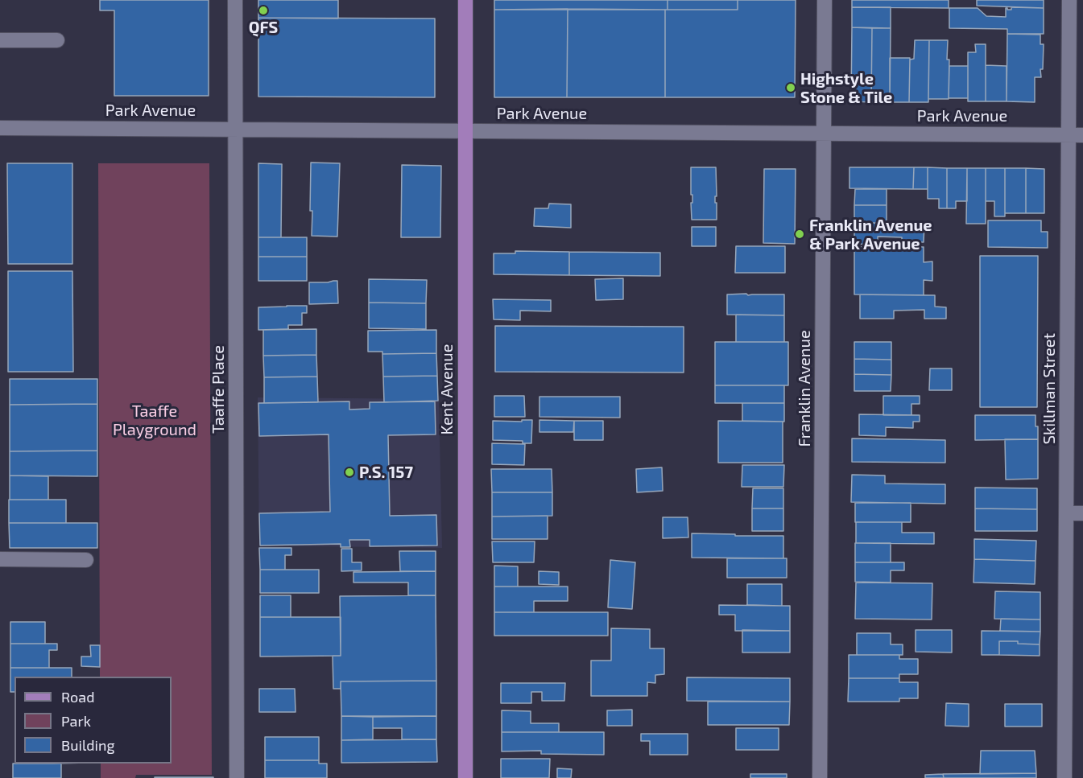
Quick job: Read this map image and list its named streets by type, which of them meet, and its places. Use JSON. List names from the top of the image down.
{
  "streets": {
    "main road": ["Kent Avenue"],
    "street": [
      "Park Avenue",
      "Franklin Avenue",
      "Skillman Street",
      "Taaffe Place"
    ]
  },
  "crossings": [
    ["Park Avenue", "Franklin Avenue"],
    ["Park Avenue", "Skillman Street"],
    ["Park Avenue", "Taaffe Place"],
    ["Park Avenue", "Kent Avenue"]
  ],
  "parks": ["Taaffe Playground"],
  "places": [
    "QFS",
    "Highstyle Stone & Tile",
    "Franklin Avenue & Park Avenue",
    "P.S. 157"
  ],
  "legend": ["Road", "Park", "Building"]
}
